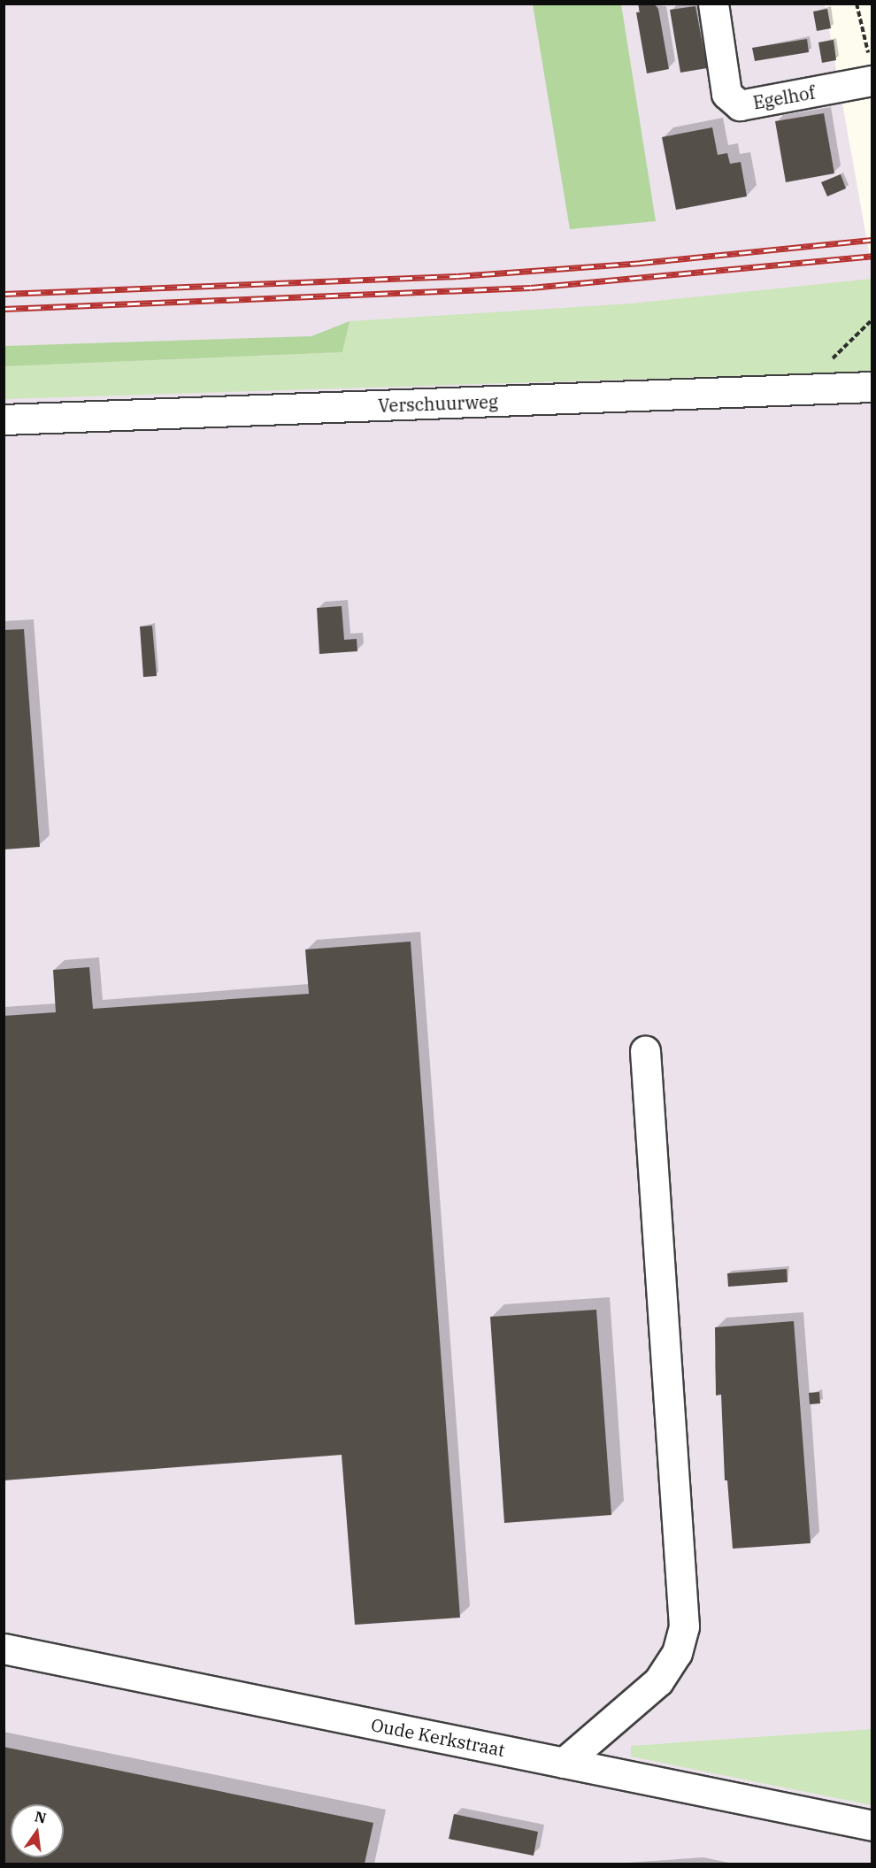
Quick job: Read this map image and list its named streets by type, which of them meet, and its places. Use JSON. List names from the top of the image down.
{
  "streets": {
    "street": ["Egelhof", "Verschuurweg", "Oude Kerkstraat"]
  },
  "north": "top"
}
